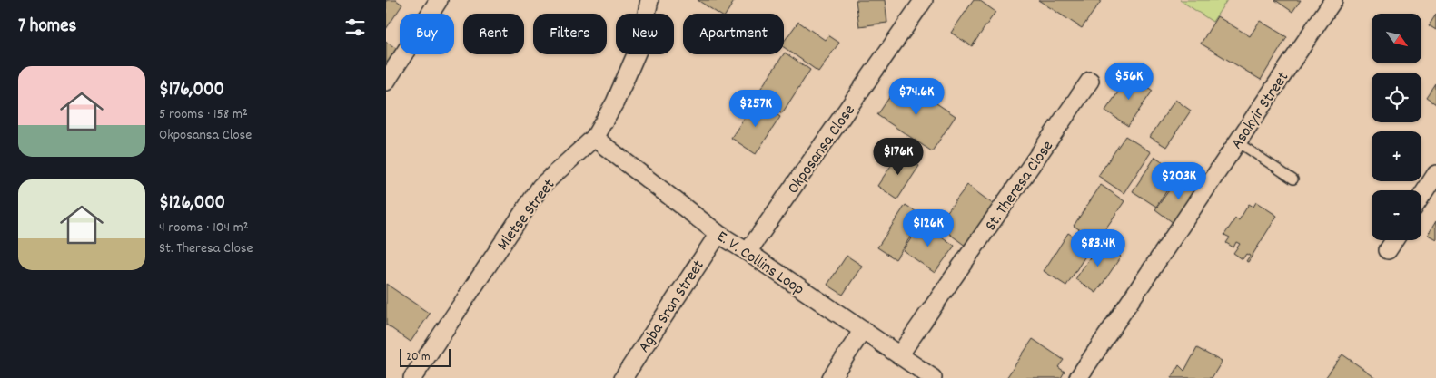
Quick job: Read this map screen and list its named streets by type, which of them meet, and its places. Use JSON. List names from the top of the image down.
{
  "streets": {
    "street": [
      "Asakyir Street",
      "Okposansa Close",
      "St. Theresa Close",
      "Mletse Street",
      "E. V. Collins Loop",
      "Agba Sran Street"
    ]
  },
  "crossings": [
    ["Okposansa Close", "E. V. Collins Loop"],
    ["St. Theresa Close", "E. V. Collins Loop"],
    ["Mletse Street", "E. V. Collins Loop"],
    ["E. V. Collins Loop", "Agba Sran Street"]
  ],
  "scale_bar": "20 m",
  "north": "bottom right",
  "page": {
    "heading": "7 homes",
    "map_buttons": ["+", "−"],
    "chip": [
      "Buy",
      "Rent",
      "Filters",
      "New",
      "Apartment"
    ],
    "list": [
      {
        "name": "$176,000",
        "note": "5 rooms · 158 m² · Okposansa Close"
      },
      {
        "name": "$126,000",
        "note": "4 rooms · 104 m² · St. Theresa Close"
      }
    ],
    "price": [
      "$56K",
      "$74.6K",
      "$257K",
      "$176K",
      "$203K",
      "$126K",
      "$83.4K"
    ],
    "scale": "20 m"
  }
}
